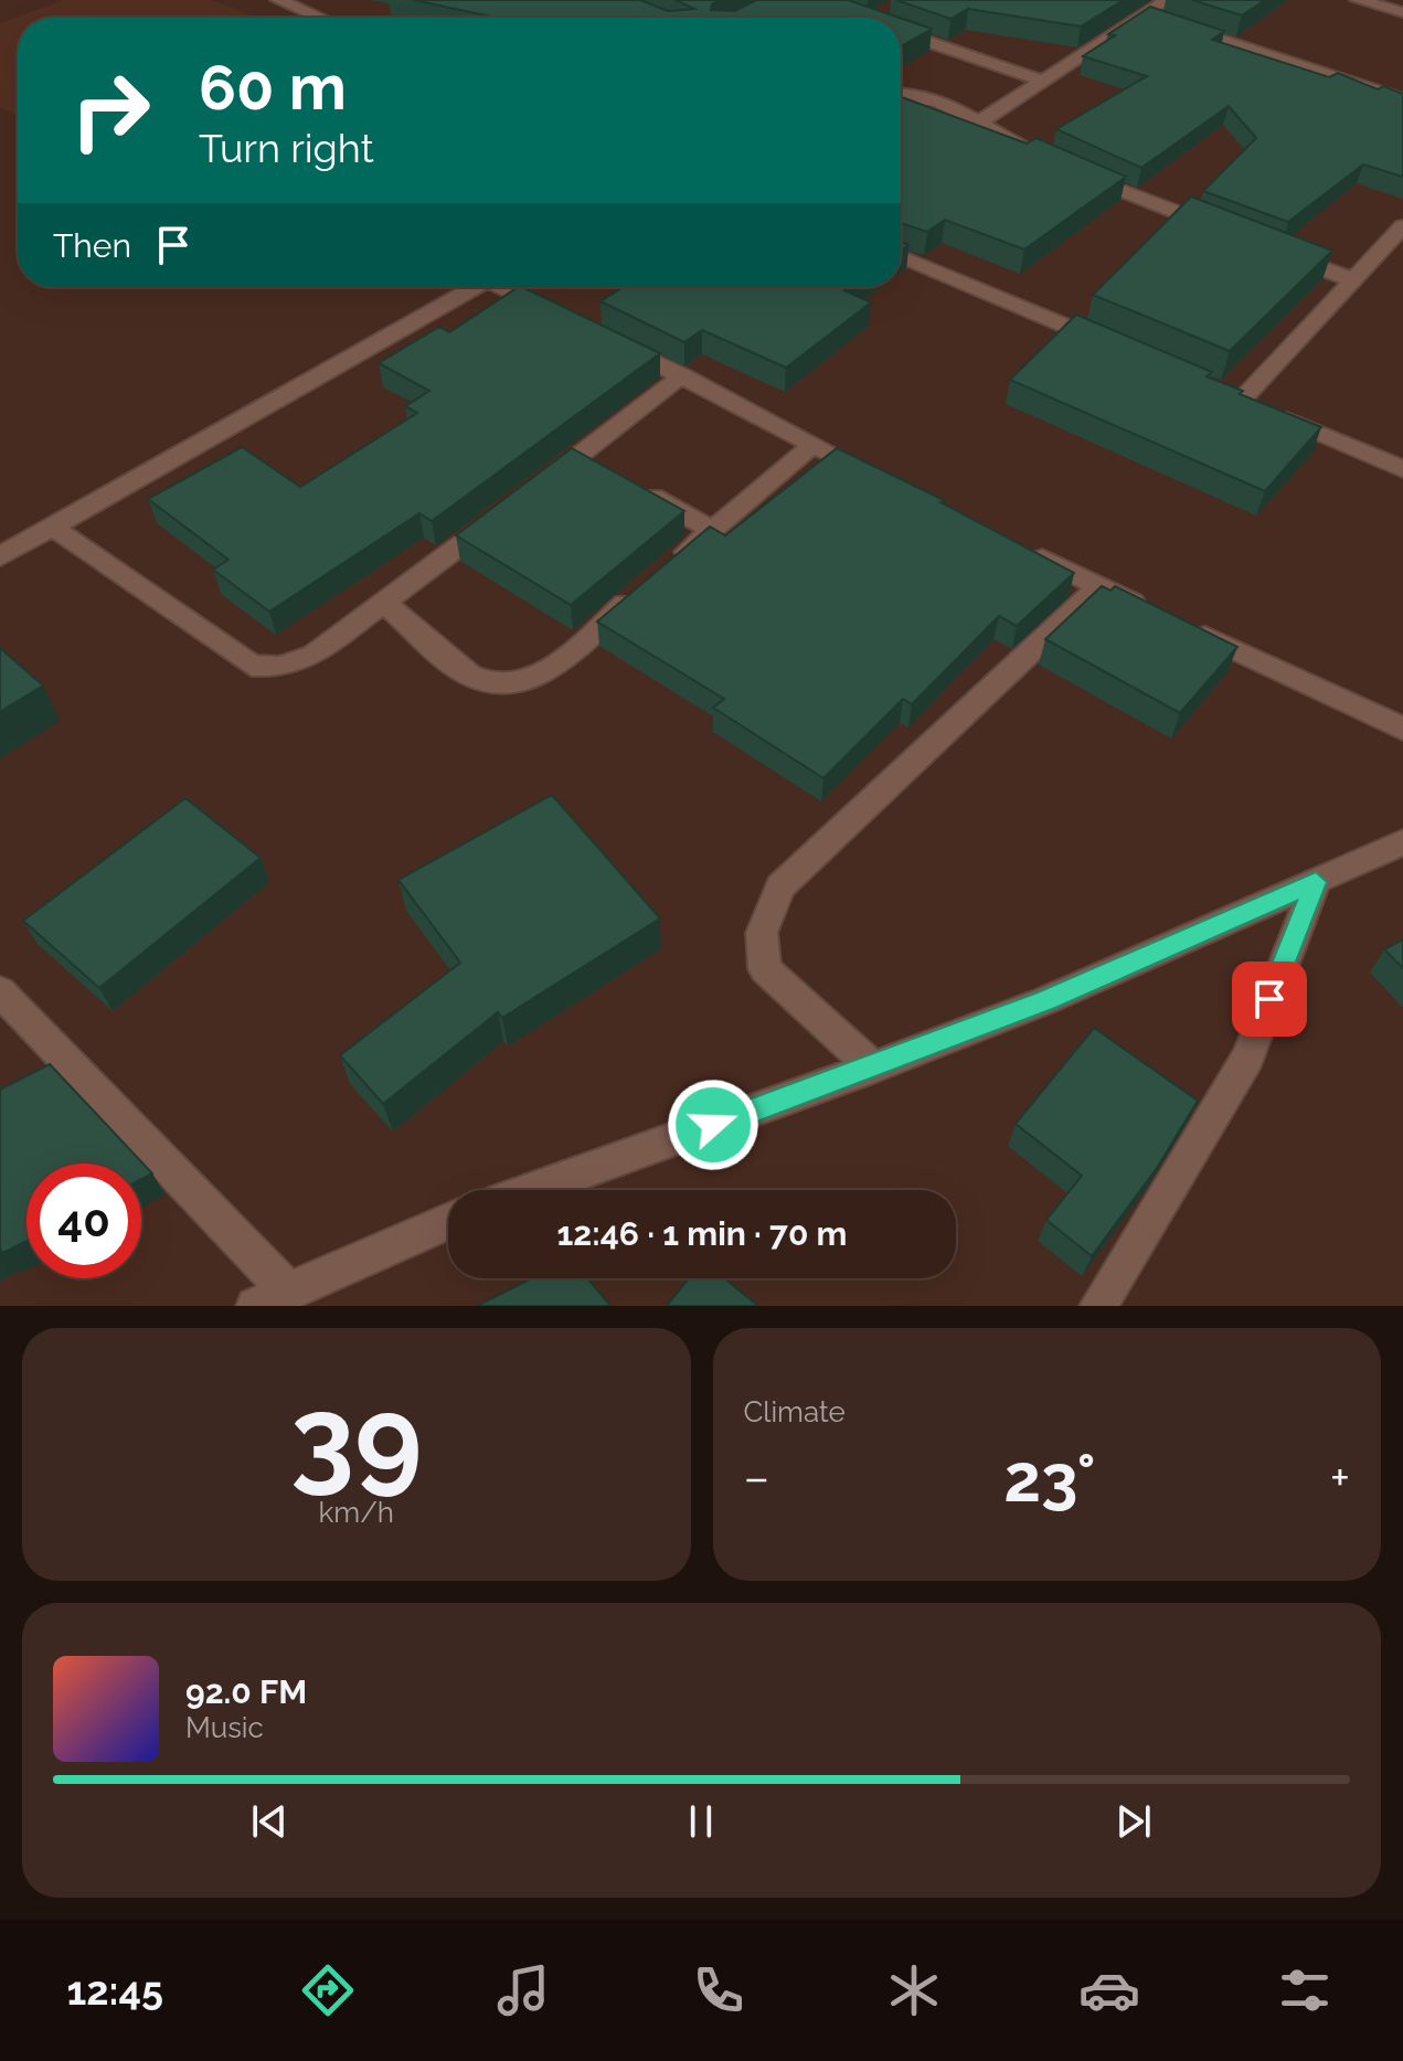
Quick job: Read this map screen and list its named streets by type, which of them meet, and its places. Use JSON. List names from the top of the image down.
{
  "page": {
    "turn": ["60 m", "Turn right"],
    "then": "Then",
    "limit": "40",
    "trip": "12:46 · 1 min · 70 m",
    "tile": [
      ["39", "km/h"],
      "Climate"
    ],
    "heat": ["−", "23°", "+"],
    "song": ["92.0 FM", "Music"],
    "tabs": "12:45"
  }
}
